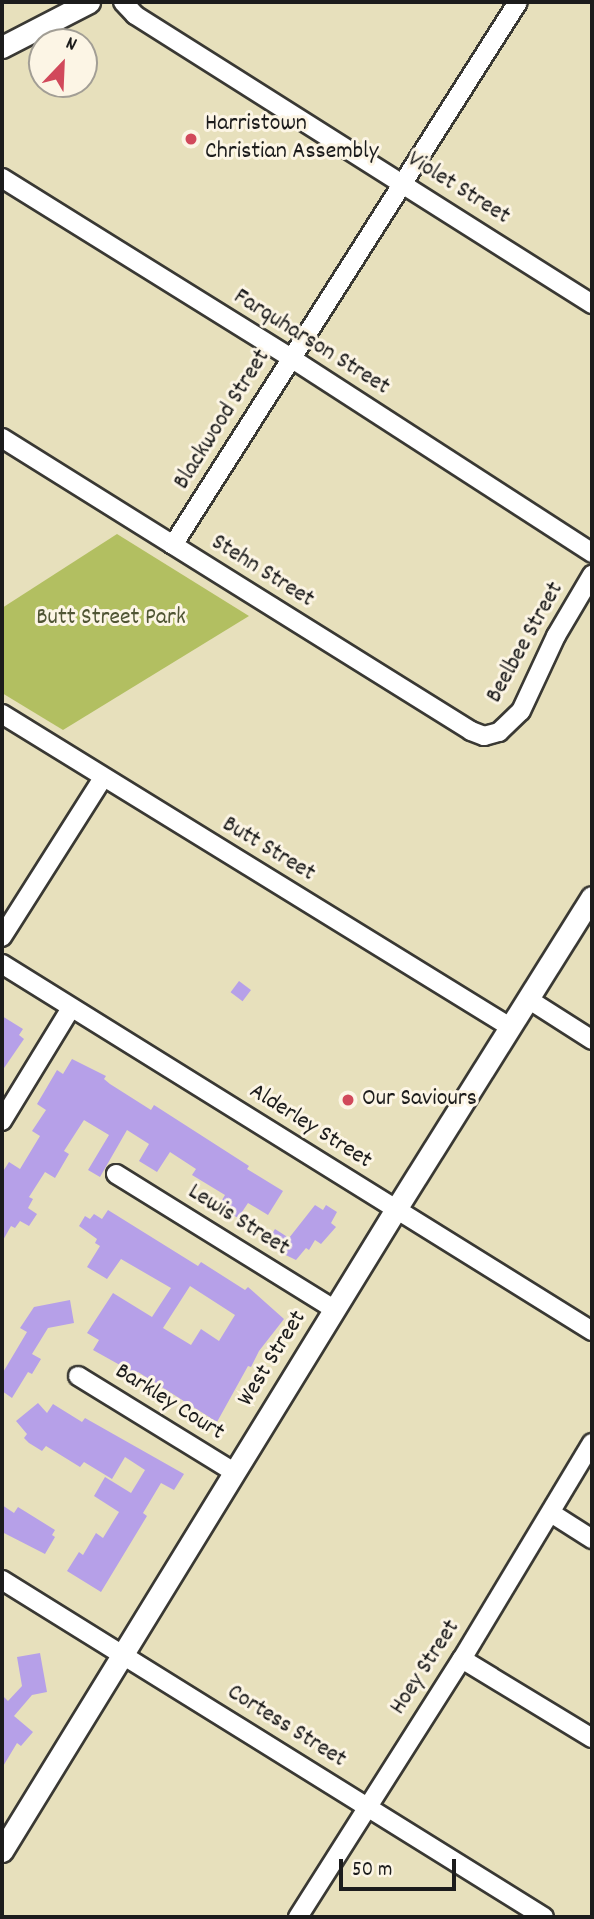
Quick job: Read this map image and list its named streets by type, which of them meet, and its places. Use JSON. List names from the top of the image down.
{
  "streets": {
    "main road": ["West Street"],
    "street": [
      "Violet Street",
      "Farquharson Street",
      "Blackwood Street",
      "Stehn Street",
      "Beelbee Street",
      "Butt Street",
      "Alderley Street",
      "Lewis Street",
      "Barkley Court",
      "Hoey Street",
      "Cortess Street"
    ]
  },
  "crossings": [
    ["Violet Street", "Blackwood Street"],
    ["Farquharson Street", "Blackwood Street"],
    ["Blackwood Street", "Stehn Street"],
    ["Stehn Street", "Beelbee Street"],
    ["Butt Street", "West Street"],
    ["Alderley Street", "West Street"],
    ["Lewis Street", "West Street"],
    ["West Street", "Barkley Court"],
    ["West Street", "Cortess Street"],
    ["Hoey Street", "Cortess Street"]
  ],
  "parks": ["Butt Street Park"],
  "places": ["Harristown Christian Assembly", "Our Saviours"],
  "scale_bar": "50 m",
  "north": "top right"
}
